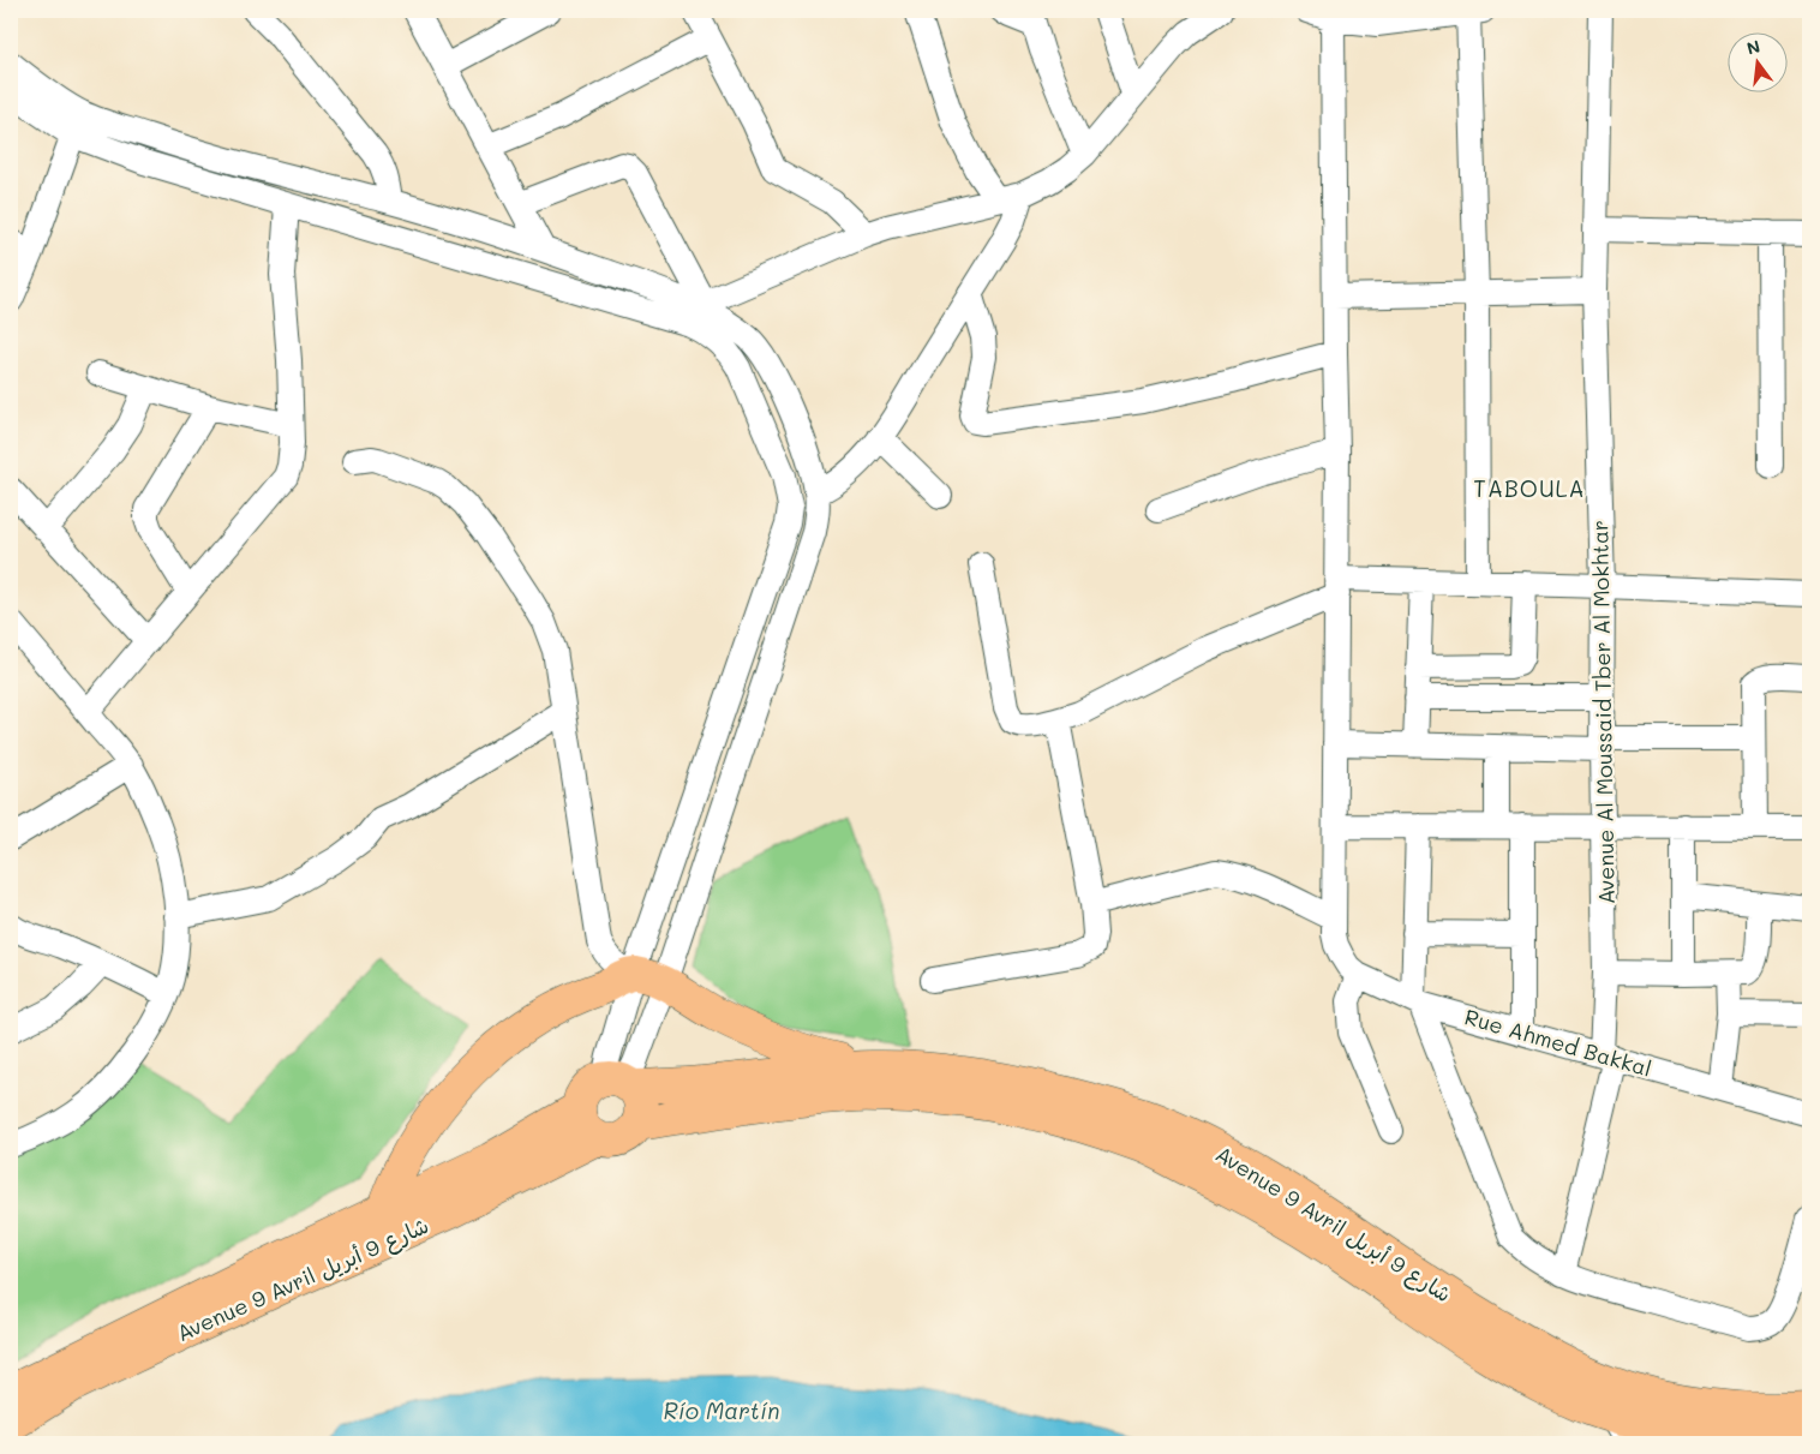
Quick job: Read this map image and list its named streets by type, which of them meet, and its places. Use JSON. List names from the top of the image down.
{
  "streets": {
    "highway": ["Avenue 9 Avril شارع 9 أبريل"],
    "street": ["Avenue Al Moussaid Tber Al Mokhtar", "Rue Ahmed Bakkal"]
  },
  "crossings": [
    ["Avenue Al Moussaid Tber Al Mokhtar", "Rue Ahmed Bakkal"]
  ],
  "districts": ["TABOULA"],
  "water": ["Río Martín"],
  "north": "top"
}
